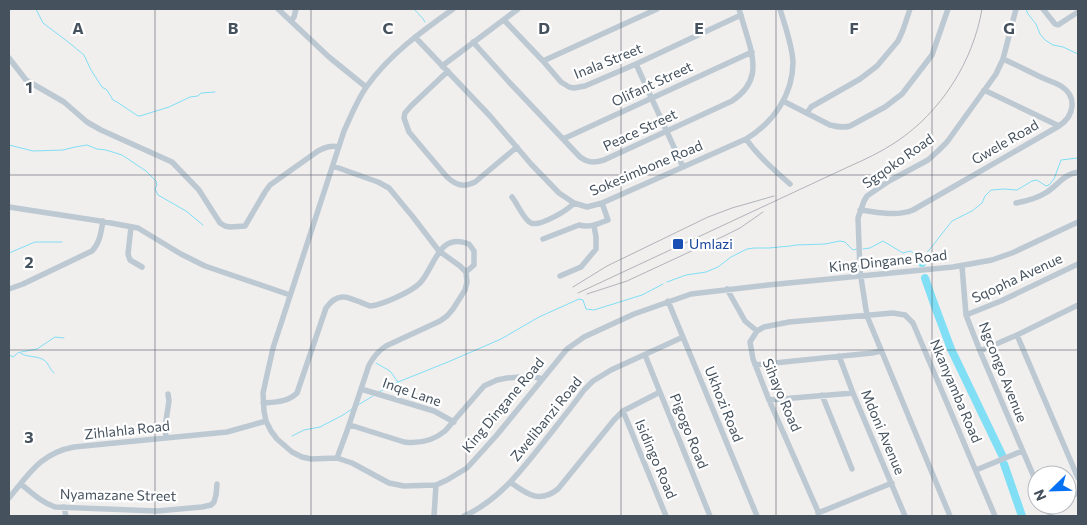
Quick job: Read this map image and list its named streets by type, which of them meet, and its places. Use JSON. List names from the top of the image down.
{
  "streets": {
    "street": [
      "Inala Street",
      "Olifant Street",
      "Peace Street",
      "Gwele Road",
      "Sgqoko Road",
      "Sokesimbone Road",
      "King Dingane Road",
      "Sqopha Avenue",
      "Ngcongo Avenue",
      "Nkanyamba Road",
      "Inqe Lane",
      "Sihayo Road",
      "Ukhozi Road",
      "Zwelibanzi Road",
      "Zihlahla Road",
      "Pigogo Road",
      "Mdoni Avenue",
      "Isidingo Road",
      "Nyamazane Street"
    ]
  },
  "crossings": [
    ["Inala Street", "Peace Street"],
    ["Olifant Street", "Peace Street"],
    ["Gwele Road", "Sgqoko Road"],
    ["Sgqoko Road", "King Dingane Road"],
    ["Sgqoko Road", "Nkanyamba Road"],
    ["Sokesimbone Road", "King Dingane Road"],
    ["King Dingane Road", "Ngcongo Avenue"],
    ["King Dingane Road", "Ukhozi Road"],
    ["King Dingane Road", "Zihlahla Road"],
    ["Sqopha Avenue", "Ngcongo Avenue"],
    ["Ukhozi Road", "Zwelibanzi Road"],
    ["Zwelibanzi Road", "Pigogo Road"],
    ["Zihlahla Road", "Nyamazane Street"]
  ],
  "places": {
    "transit": ["Umlazi"]
  },
  "north": "bottom left",
  "grid": {
    "columns": [
      "A",
      "B",
      "C",
      "D",
      "E",
      "F",
      "G"
    ],
    "rows": ["1", "2", "3"]
  }
}
